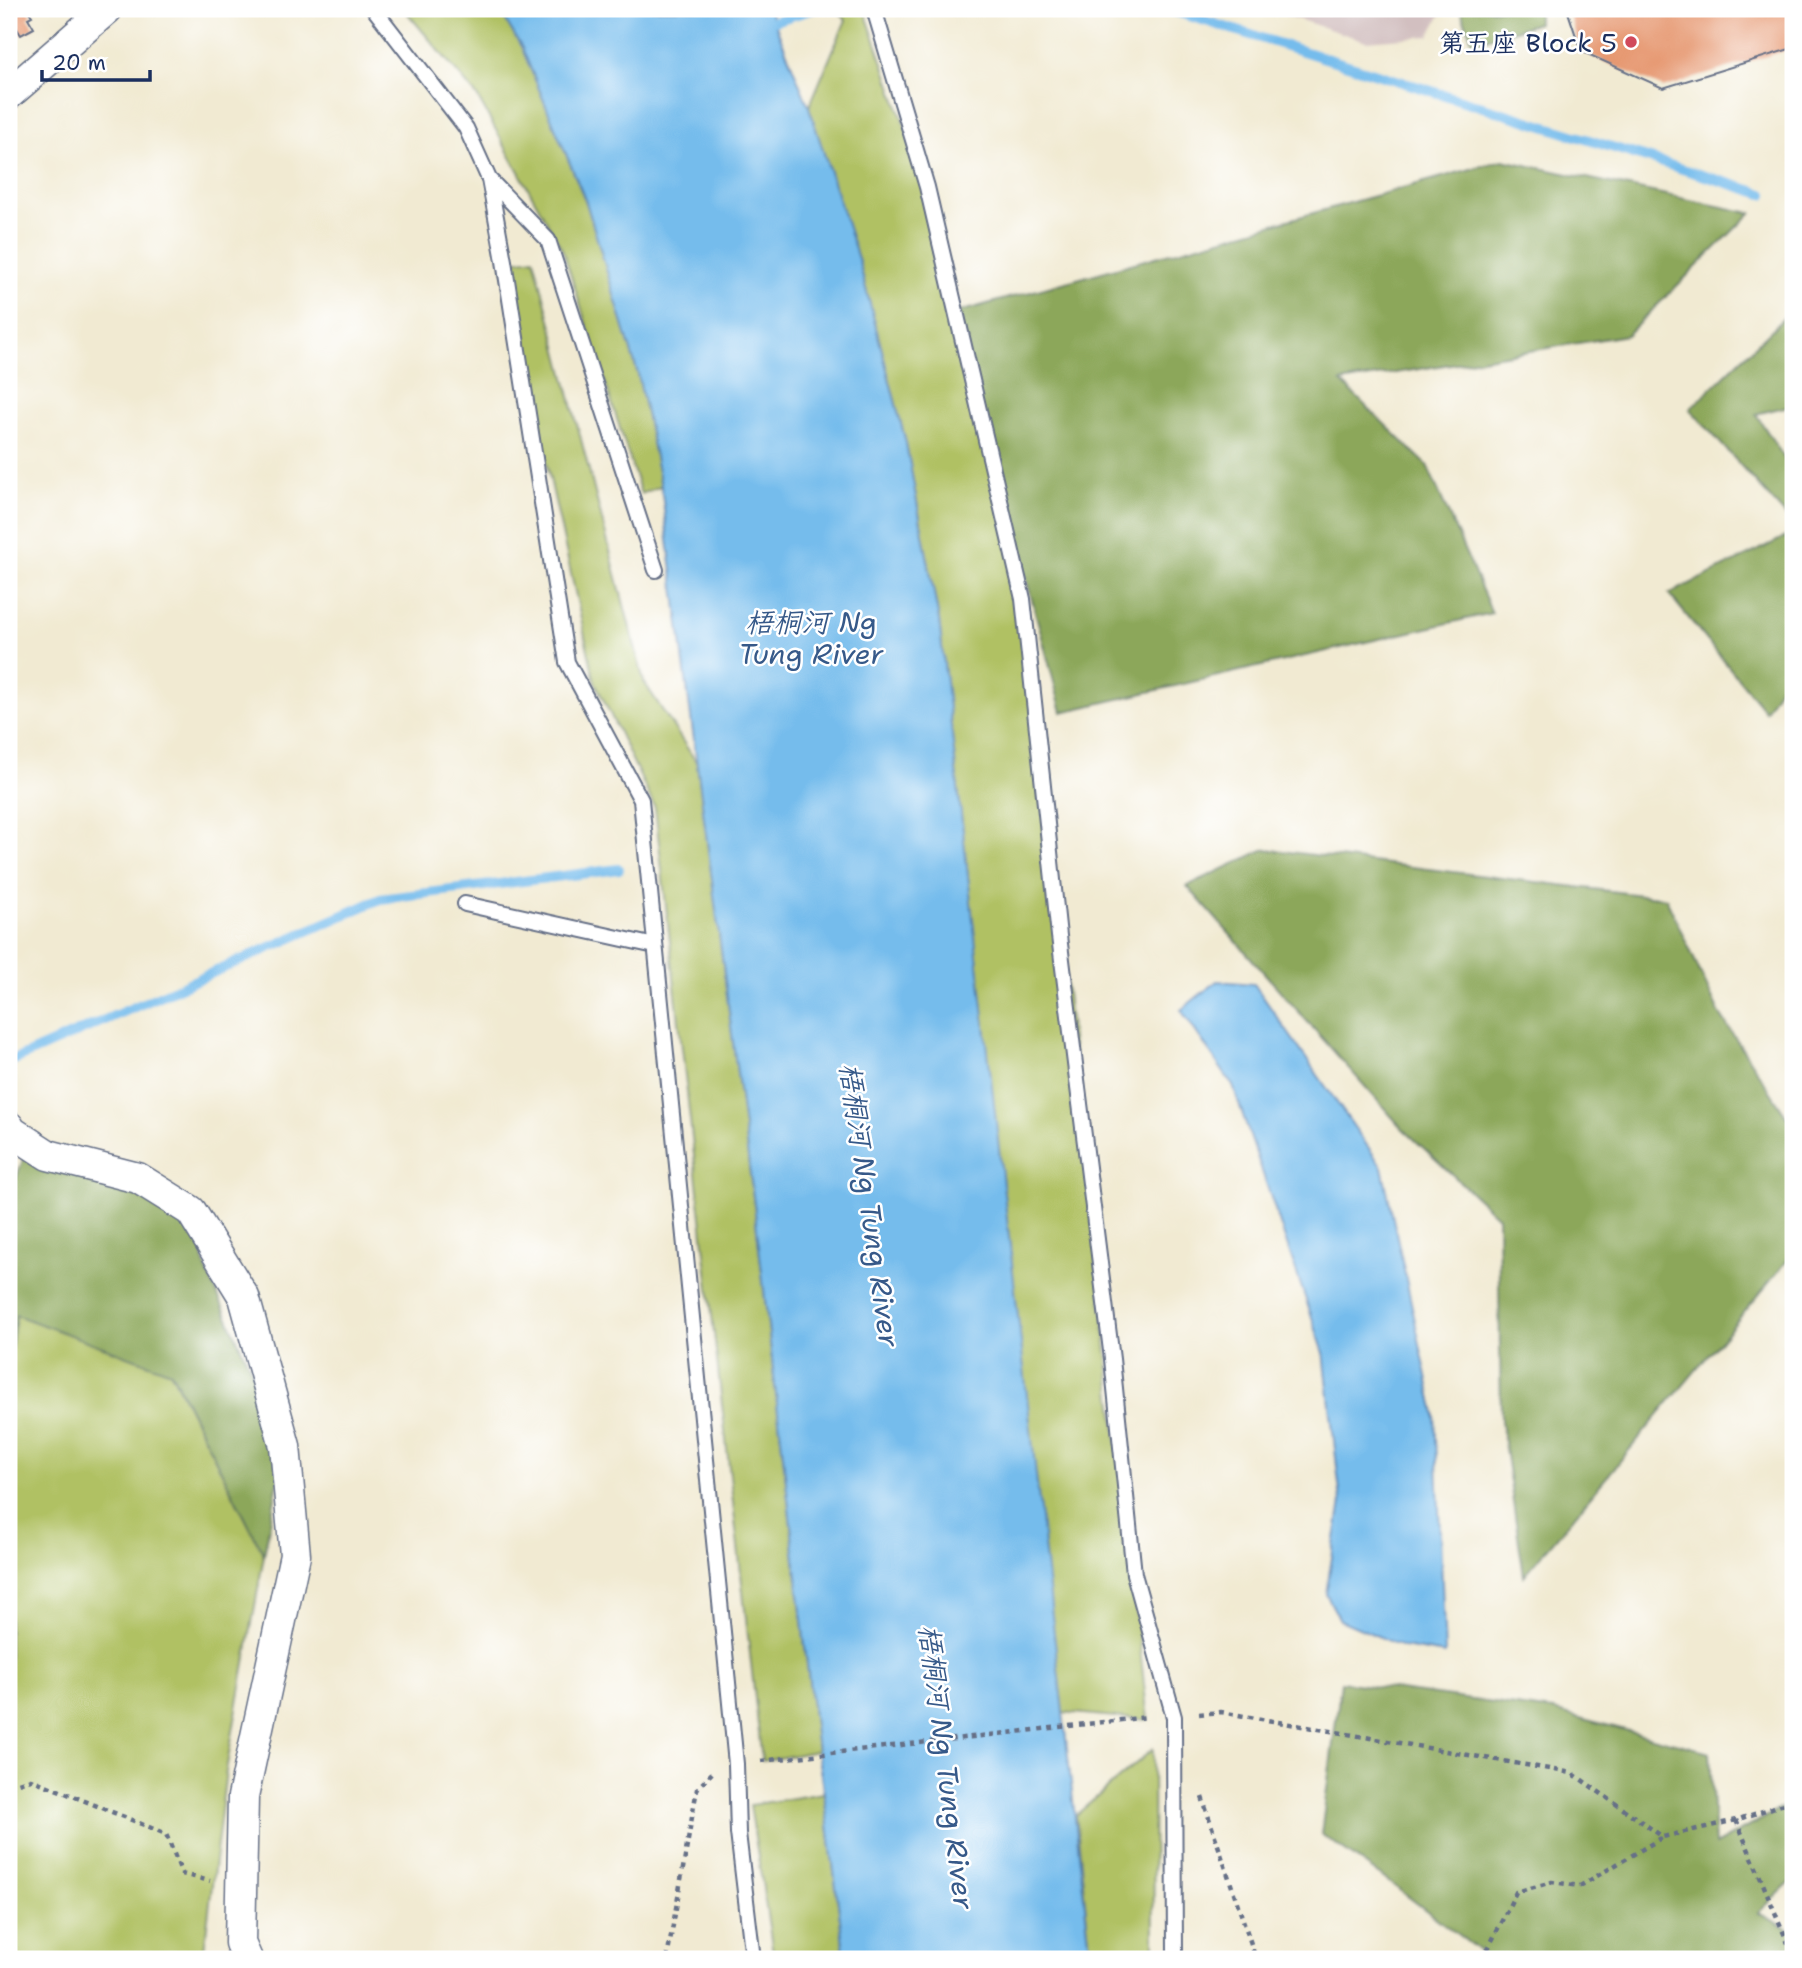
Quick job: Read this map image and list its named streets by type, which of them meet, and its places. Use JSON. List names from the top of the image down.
{
  "water": ["梧桐河 Ng Tung River"],
  "places": ["第五座 Block 5"],
  "scale_bar": "20 m"
}
